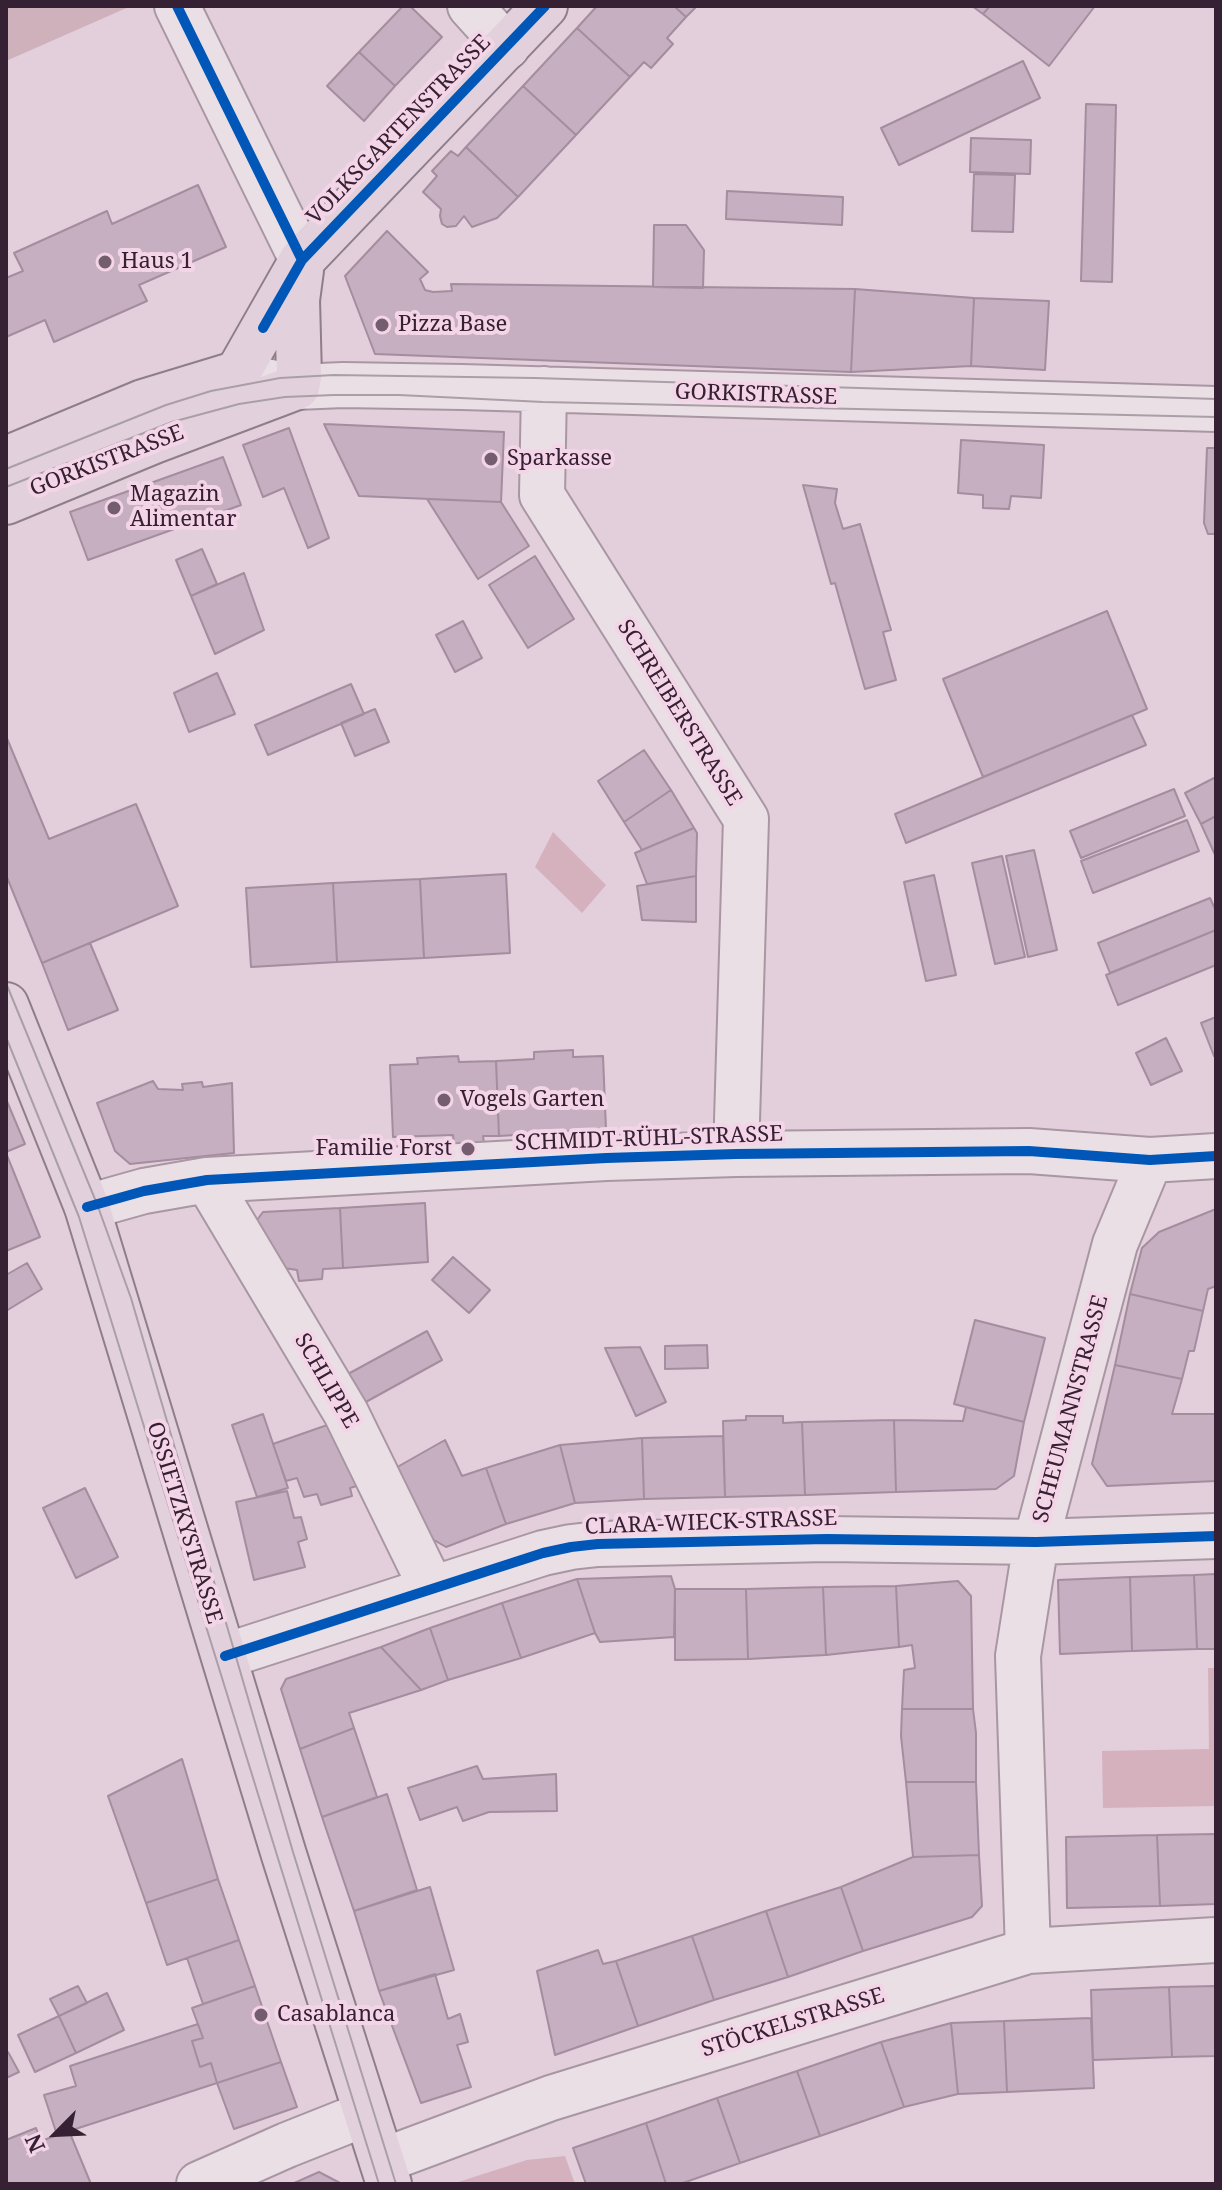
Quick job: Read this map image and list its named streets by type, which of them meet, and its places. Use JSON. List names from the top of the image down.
{
  "streets": {
    "main road": ["VOLKSGARTENSTRASSE", "GORKISTRASSE", "OSSIETZKYSTRASSE"],
    "street": [
      "SCHREIBERSTRASSE",
      "SCHMIDT-RÜHL-STRASSE",
      "SCHLIPPE",
      "SCHEUMANNSTRASSE",
      "CLARA-WIECK-STRASSE",
      "STÖCKELSTRASSE"
    ]
  },
  "crossings": [
    ["VOLKSGARTENSTRASSE", "GORKISTRASSE"],
    ["GORKISTRASSE", "SCHREIBERSTRASSE"],
    ["SCHREIBERSTRASSE", "SCHMIDT-RÜHL-STRASSE"],
    ["SCHMIDT-RÜHL-STRASSE", "SCHLIPPE"],
    ["SCHMIDT-RÜHL-STRASSE", "SCHEUMANNSTRASSE"],
    ["SCHMIDT-RÜHL-STRASSE", "OSSIETZKYSTRASSE"],
    ["SCHLIPPE", "CLARA-WIECK-STRASSE"],
    ["SCHEUMANNSTRASSE", "CLARA-WIECK-STRASSE"],
    ["SCHEUMANNSTRASSE", "STÖCKELSTRASSE"],
    ["OSSIETZKYSTRASSE", "CLARA-WIECK-STRASSE"],
    ["OSSIETZKYSTRASSE", "STÖCKELSTRASSE"]
  ],
  "places": [
    "Haus 1",
    "Pizza Base",
    "Sparkasse",
    "Magazin Alimentar",
    "Vogels Garten",
    "Familie Forst",
    "Casablanca"
  ],
  "north": "bottom left"
}
